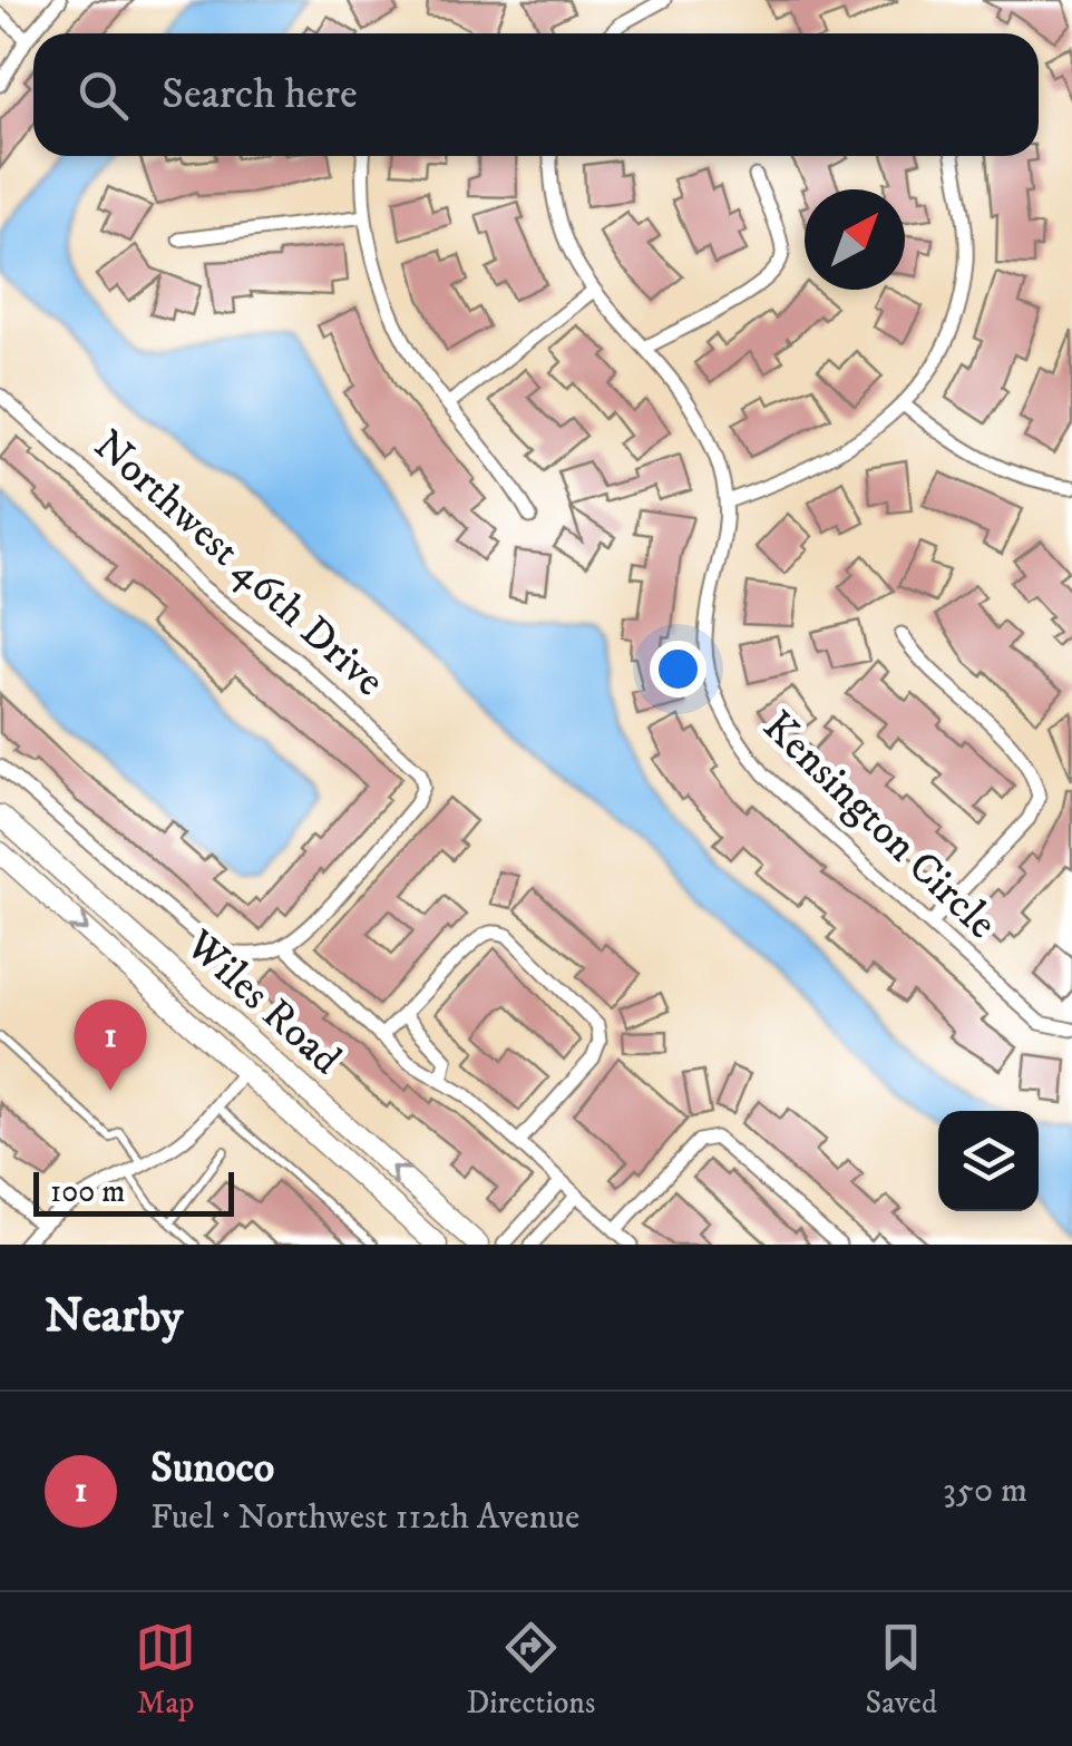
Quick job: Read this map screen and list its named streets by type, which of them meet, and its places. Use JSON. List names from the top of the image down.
{
  "streets": {
    "main road": ["Wiles Road"],
    "street": ["Northwest 46th Drive", "Kensington Circle"]
  },
  "scale_bar": "100 m",
  "north": "top right",
  "page": {
    "search": "Search here",
    "pins": "1",
    "scale": "100 m",
    "heading": "Nearby",
    "list": [
      {
        "mark": "1",
        "name": "Sunoco",
        "note": "Fuel · Northwest 112th Avenue",
        "value": "350 m"
      }
    ],
    "nav": ["Map", "Directions", "Saved"]
  }
}
